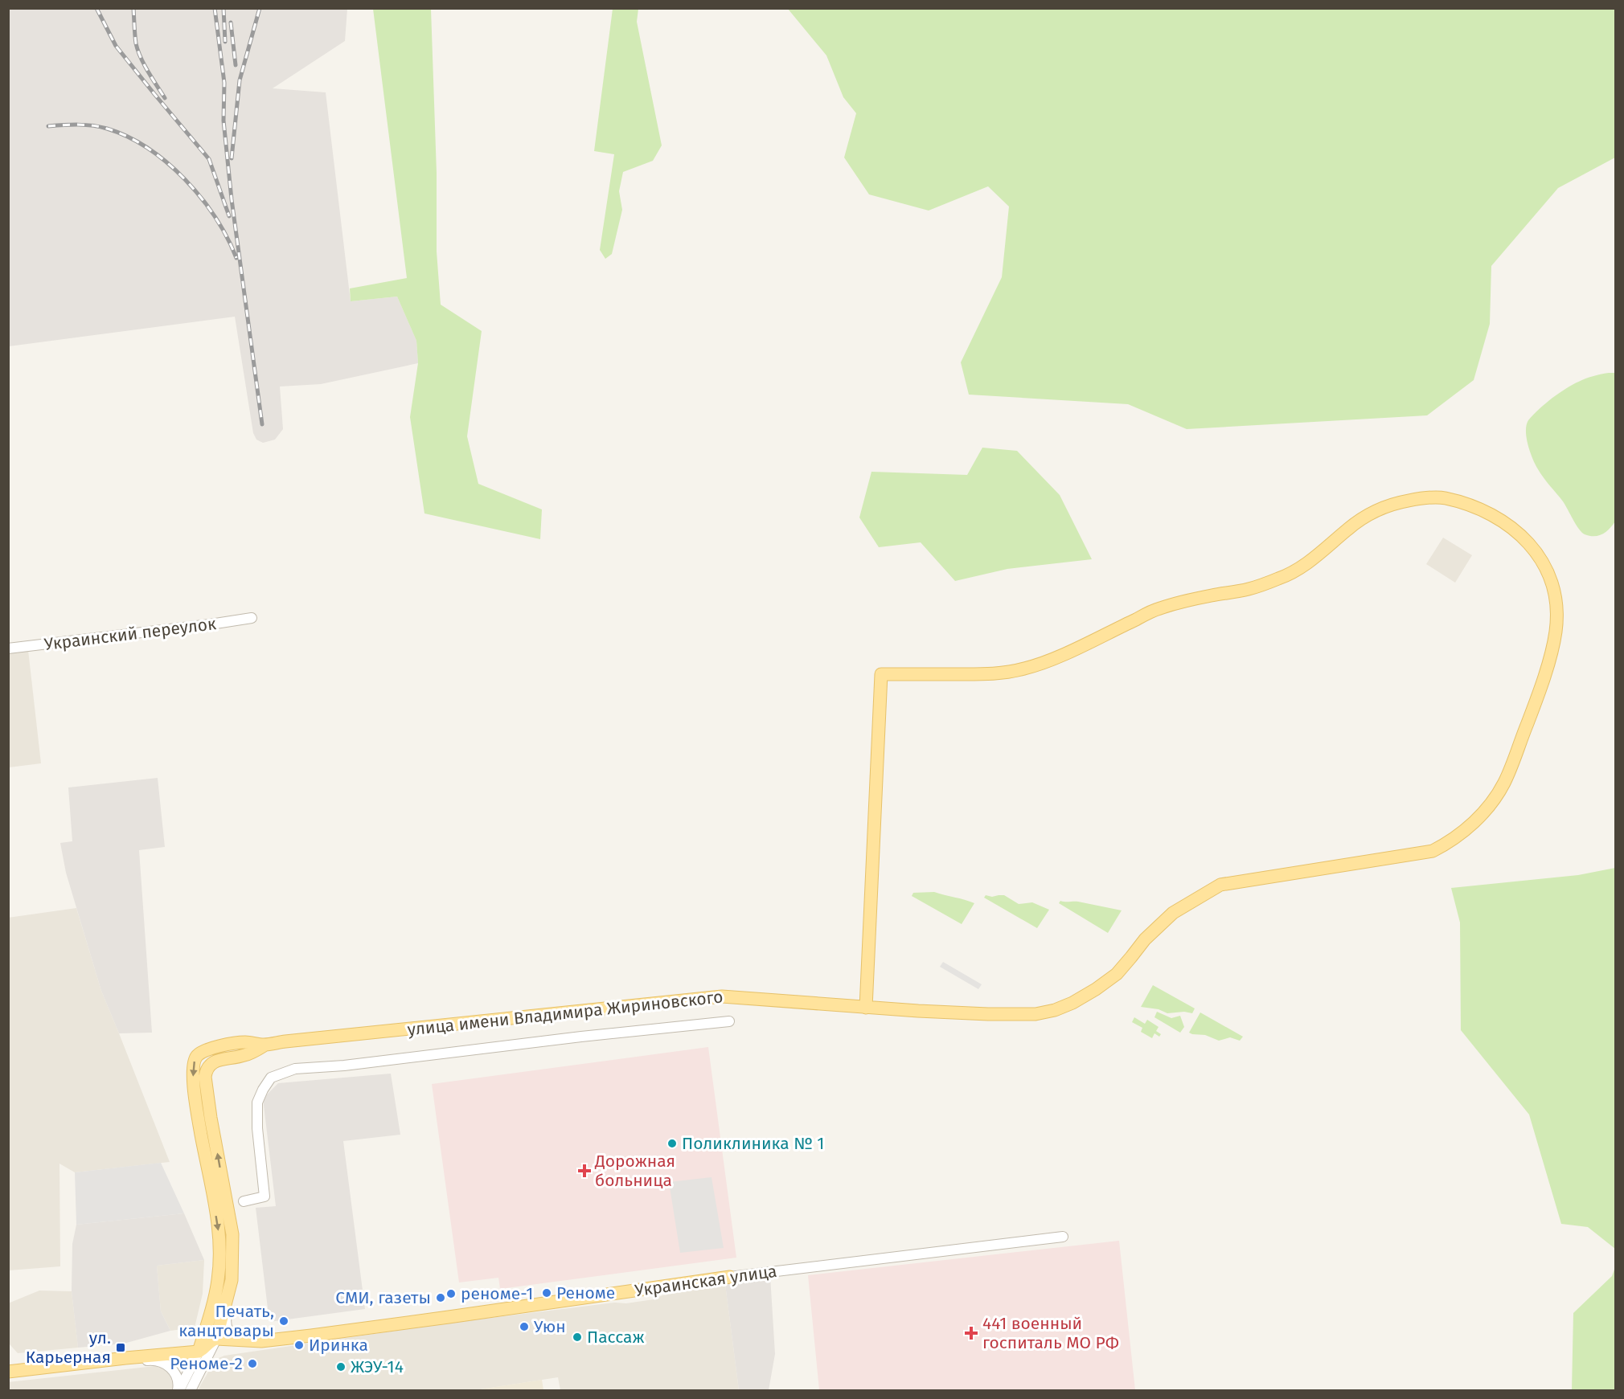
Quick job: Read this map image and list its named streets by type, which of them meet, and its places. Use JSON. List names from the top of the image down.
{
  "streets": {
    "main road": ["улица имени Владимира Жириновского", "Украинская улица"],
    "street": ["Украинский переулок"]
  },
  "crossings": [
    ["улица имени Владимира Жириновского", "Украинская улица"]
  ],
  "places": {
    "other": [
      "Поликлиника № 1",
      "Реноме",
      "реноме-1",
      "СМИ, газеты",
      "Печать, канцтовары",
      "Уюн",
      "Пассаж",
      "Иринка",
      "Реноме-2",
      "ЖЭУ-14"
    ],
    "health": ["Дорожная больница", "441 военный госпиталь МО РФ"],
    "transit": ["ул. Карьерная"]
  }
}
